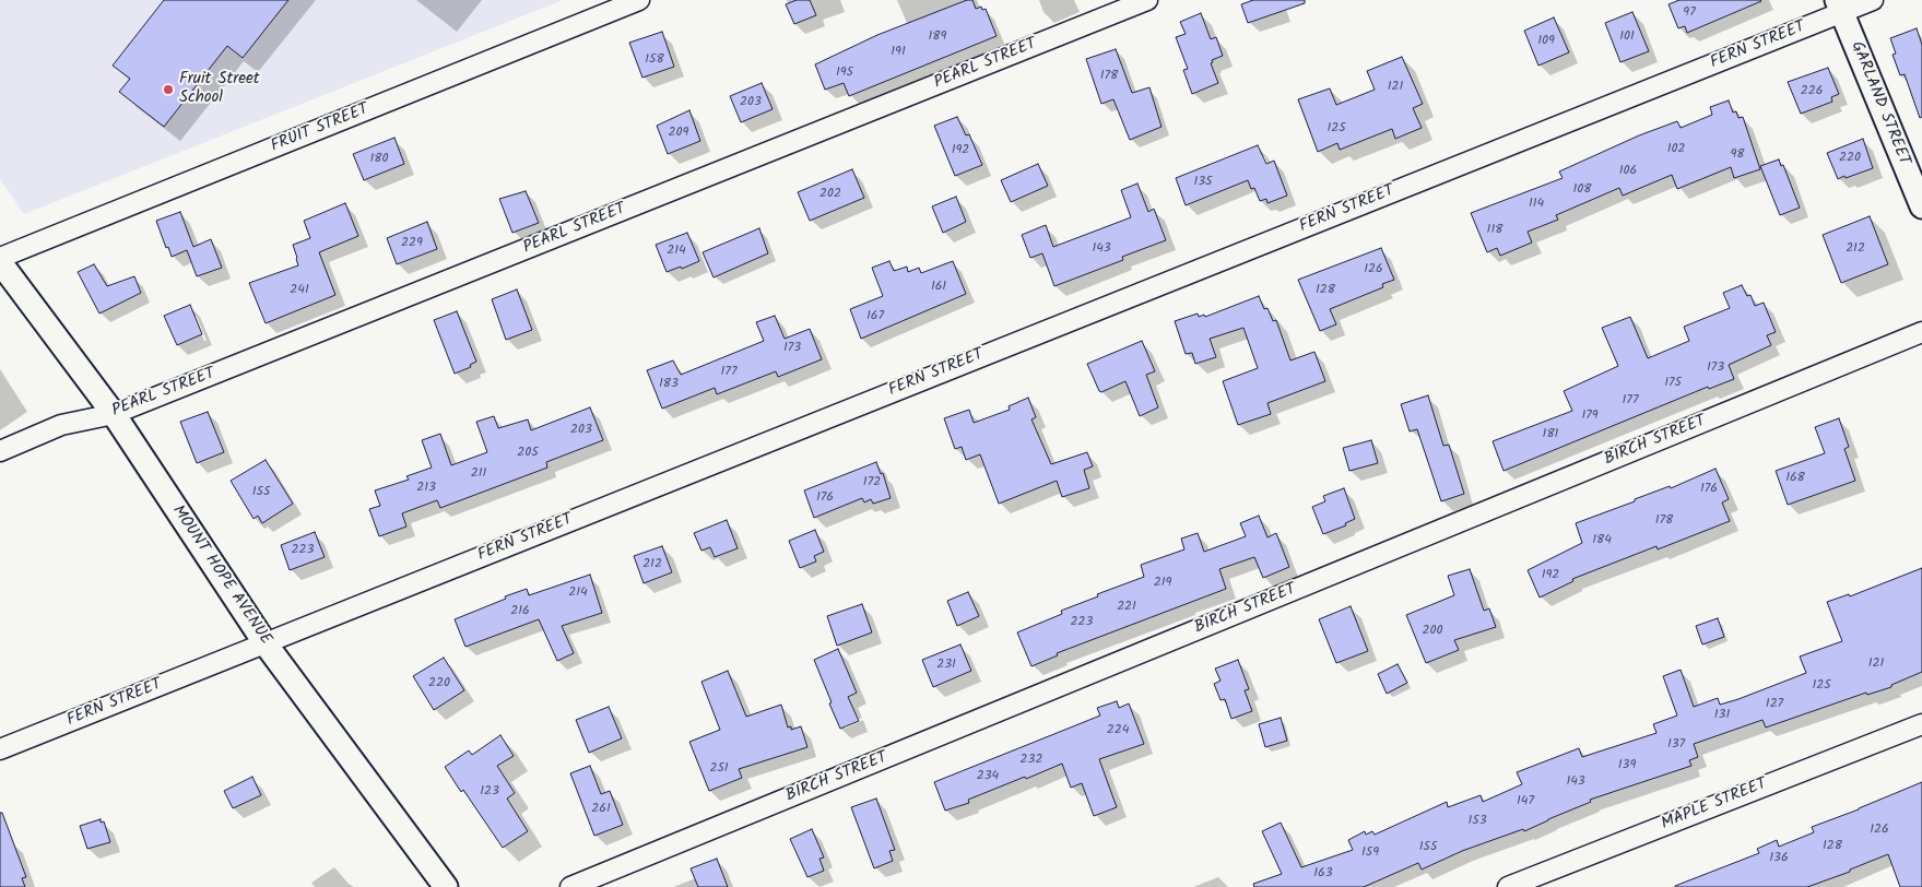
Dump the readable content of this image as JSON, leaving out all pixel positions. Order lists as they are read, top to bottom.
{
  "streets": {
    "street": [
      "FERN STREET",
      "PEARL STREET",
      "GARLAND STREET",
      "FRUIT STREET",
      "BIRCH STREET",
      "MOUNT HOPE AVENUE",
      "MAPLE STREET"
    ]
  },
  "crossings": [
    ["FERN STREET", "GARLAND STREET"],
    ["FERN STREET", "MOUNT HOPE AVENUE"],
    ["PEARL STREET", "MOUNT HOPE AVENUE"]
  ],
  "places": ["Fruit Street School"],
  "house_numbers": [
    "97",
    "189",
    "101",
    "109",
    "191",
    "158",
    "195",
    "178",
    "121",
    "226",
    "203",
    "125",
    "209",
    "102",
    "192",
    "98",
    "220",
    "180",
    "106",
    "135",
    "108",
    "202",
    "114",
    "118",
    "229",
    "143",
    "212",
    "214",
    "126",
    "161",
    "241",
    "128",
    "167",
    "173",
    "173",
    "177",
    "175",
    "183",
    "177",
    "179",
    "203",
    "181",
    "205",
    "211",
    "168",
    "172",
    "213",
    "176",
    "155",
    "176",
    "178",
    "184",
    "223",
    "212",
    "192",
    "219",
    "214",
    "221",
    "216",
    "223",
    "200",
    "121",
    "231",
    "220",
    "125",
    "127",
    "131",
    "224",
    "137",
    "232",
    "139",
    "251",
    "234",
    "143",
    "123",
    "147",
    "261",
    "153",
    "126",
    "128",
    "155",
    "159",
    "136",
    "163"
  ]
}
